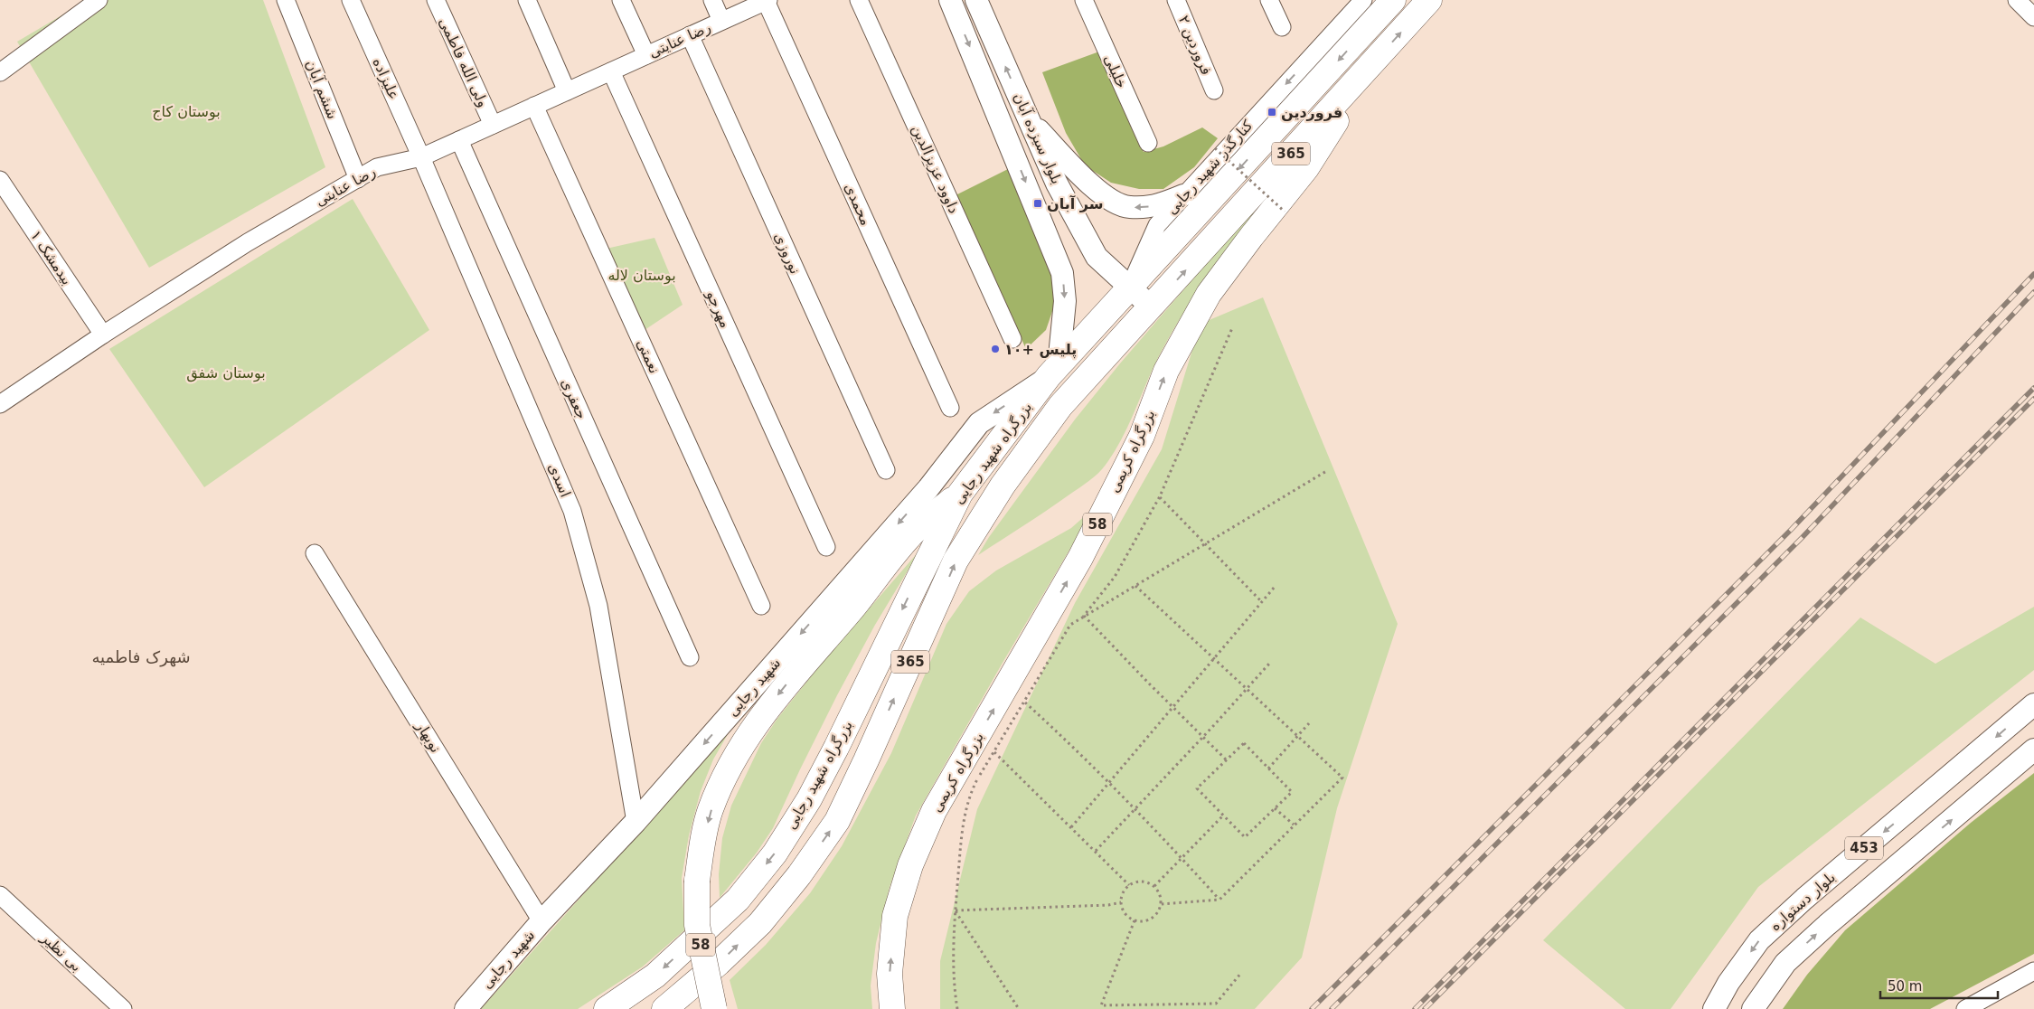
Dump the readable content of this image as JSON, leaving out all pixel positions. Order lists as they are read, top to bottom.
{
  "streets": {
    "highway": [
      "365",
      "بزرگراه کریمی",
      "بزرگراه شهید رجایی",
      "58"
    ],
    "main road": [
      "بلوار سیزده آبان",
      "شهید رجایی",
      "453",
      "بلوار دستواره"
    ],
    "street": [
      "رضا عنایتی",
      "فروردین ۲",
      "ولی الله فاطمی",
      "خلیلی",
      "علیزاده",
      "ششم آبان",
      "کنارگذر شهید رجایی",
      "داوود عزیزالدین",
      "محمدی",
      "نوروزی",
      "بیدمشک ۱",
      "مهرجو",
      "نعمتی",
      "جعفری",
      "اسدی",
      "نوبهار",
      "بی نظیر"
    ]
  },
  "crossings": [
    ["رضا عنایتی", "ولی الله فاطمی"],
    ["رضا عنایتی", "علیزاده"],
    ["رضا عنایتی", "ششم آبان"],
    ["رضا عنایتی", "محمدی"],
    ["رضا عنایتی", "نوروزی"],
    ["رضا عنایتی", "بیدمشک ۱"],
    ["رضا عنایتی", "مهرجو"],
    ["رضا عنایتی", "نعمتی"],
    ["رضا عنایتی", "جعفری"],
    ["رضا عنایتی", "اسدی"],
    ["علیزاده", "اسدی"],
    ["بلوار سیزده آبان", "کنارگذر شهید رجایی"],
    ["بلوار سیزده آبان", "بزرگراه شهید رجایی"],
    ["بلوار سیزده آبان", "شهید رجایی"],
    ["کنارگذر شهید رجایی", "بزرگراه شهید رجایی"],
    ["بزرگراه کریمی", "بزرگراه شهید رجایی"],
    ["بزرگراه شهید رجایی", "58"],
    ["بزرگراه شهید رجایی", "شهید رجایی"],
    ["اسدی", "شهید رجایی"],
    ["شهید رجایی", "نوبهار"]
  ],
  "one_way": ["کنارگذر شهید رجایی", "شهید رجایی"],
  "districts": ["شهرک فاطمیه"],
  "parks": ["بوستان کاج", "بوستان لاله", "بوستان شفق"],
  "places": {
    "transit": ["فروردین", "سر آبان"],
    "other": ["پلیس +۱۰"]
  },
  "scale_bar": "50 m"
}
